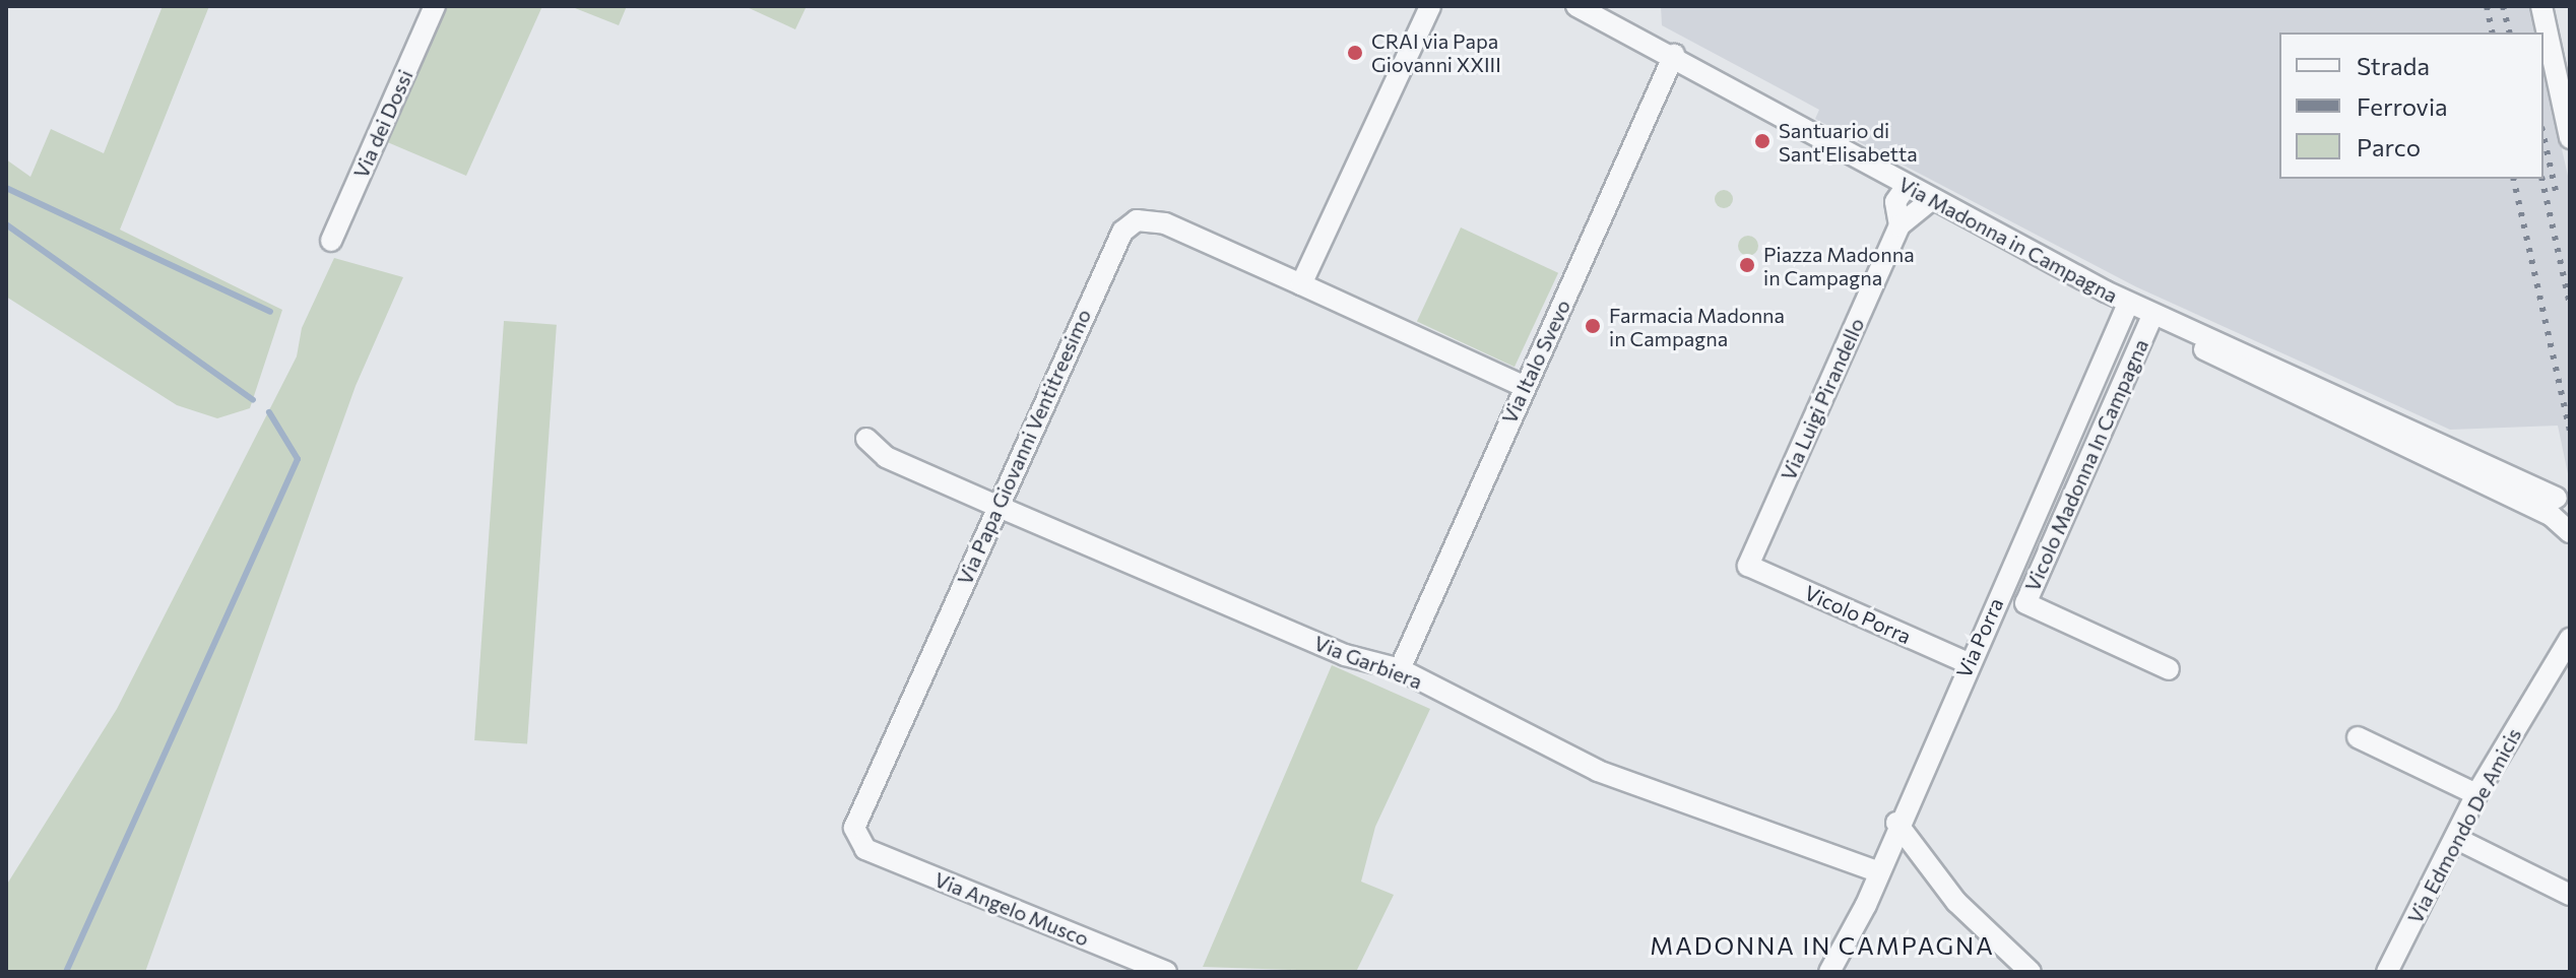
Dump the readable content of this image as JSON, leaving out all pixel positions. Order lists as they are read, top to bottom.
{
  "streets": {
    "street": [
      "Via dei Dossi",
      "Via Madonna in Campagna",
      "Via Italo Svevo",
      "Via Luigi Pirandello",
      "Via Papa Giovanni Ventitreesimo",
      "Vicolo Madonna In Campagna",
      "Vicolo Porra",
      "Via Porra",
      "Via Garbiera",
      "Via Edmondo De Amicis",
      "Via Angelo Musco"
    ]
  },
  "crossings": [
    ["Via Madonna in Campagna", "Via Italo Svevo"],
    ["Via Madonna in Campagna", "Via Luigi Pirandello"],
    ["Via Madonna in Campagna", "Vicolo Madonna In Campagna"],
    ["Via Madonna in Campagna", "Via Porra"],
    ["Via Italo Svevo", "Via Papa Giovanni Ventitreesimo"],
    ["Via Italo Svevo", "Via Garbiera"],
    ["Via Luigi Pirandello", "Vicolo Porra"],
    ["Via Papa Giovanni Ventitreesimo", "Via Garbiera"],
    ["Via Papa Giovanni Ventitreesimo", "Via Angelo Musco"],
    ["Vicolo Porra", "Via Porra"],
    ["Via Porra", "Via Garbiera"]
  ],
  "districts": ["MADONNA IN CAMPAGNA"],
  "places": [
    "CRAI via Papa Giovanni XXIII",
    "Santuario di Sant'Elisabetta",
    "Piazza Madonna in Campagna",
    "Farmacia Madonna in Campagna"
  ],
  "legend": ["Strada", "Ferrovia", "Parco"]
}
